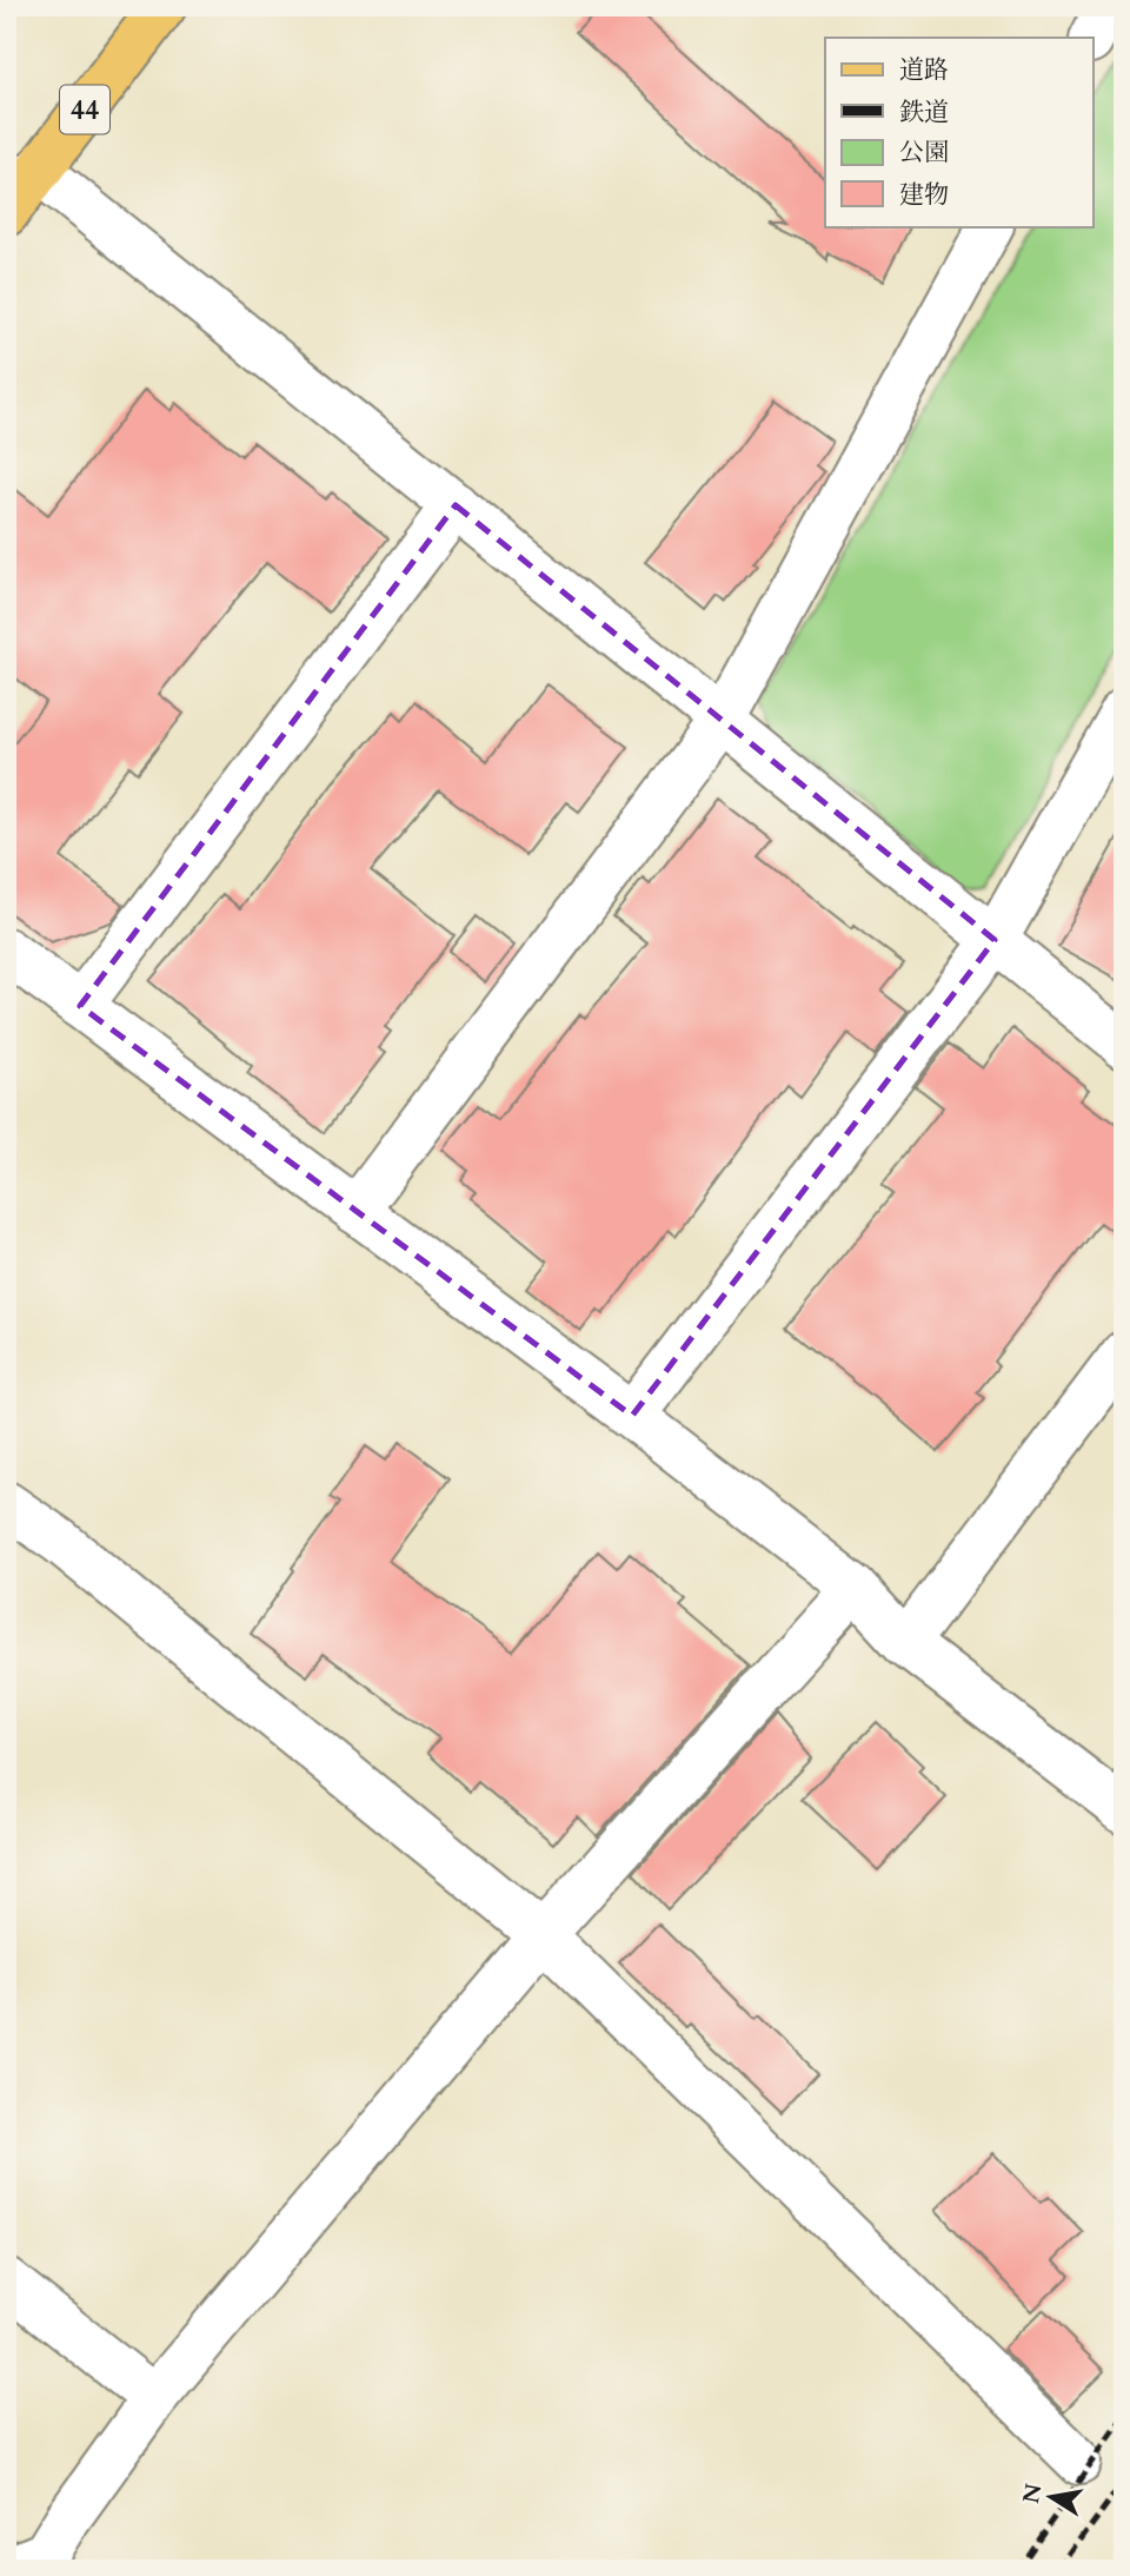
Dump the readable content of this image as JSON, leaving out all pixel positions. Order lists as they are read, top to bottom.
{
  "streets": {
    "main road": ["44"]
  },
  "legend": [
    "道路",
    "鉄道",
    "公園",
    "建物"
  ],
  "north": "left"
}
